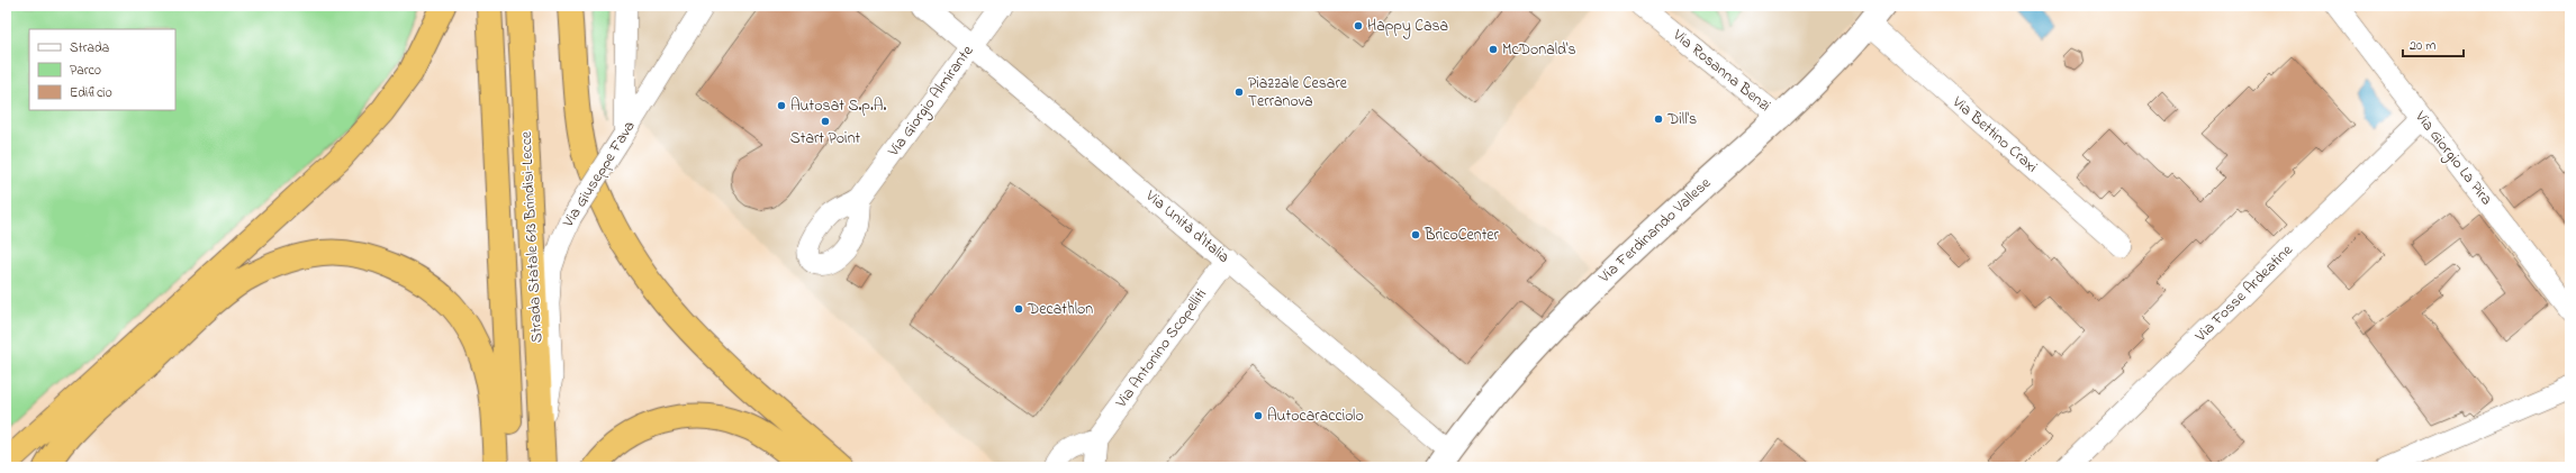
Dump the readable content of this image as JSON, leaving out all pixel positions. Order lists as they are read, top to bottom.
{
  "streets": {
    "highway": ["Strada Statale 613 Brindisi-Lecce"],
    "street": [
      "Via Rosanna Benzi",
      "Via Giorgio Almirante",
      "Via Bettino Craxi",
      "Via Giorgio La Pira",
      "Via Giuseppe Fava",
      "Via Unità d'Italia",
      "Via Ferdinando Vallese",
      "Via Fosse Ardeatine",
      "Via Antonino Scopelliti"
    ]
  },
  "crossings": [
    ["Via Rosanna Benzi", "Via Ferdinando Vallese"],
    ["Via Giorgio Almirante", "Via Unità d'Italia"],
    ["Via Bettino Craxi", "Via Ferdinando Vallese"],
    ["Via Giorgio La Pira", "Via Fosse Ardeatine"],
    ["Via Giuseppe Fava", "Strada Statale 613 Brindisi-Lecce"],
    ["Via Unità d'Italia", "Via Ferdinando Vallese"],
    ["Via Unità d'Italia", "Via Antonino Scopelliti"]
  ],
  "places": [
    "Happy Casa",
    "McDonald's",
    "Piazzale Cesare Terranova",
    "Autosat S.p.A.",
    "Dill's",
    "Start Point",
    "BricoCenter",
    "Decathlon",
    "Autocaracciolo"
  ],
  "legend": ["Strada", "Parco", "Edificio"],
  "scale_bar": "20 m"
}
